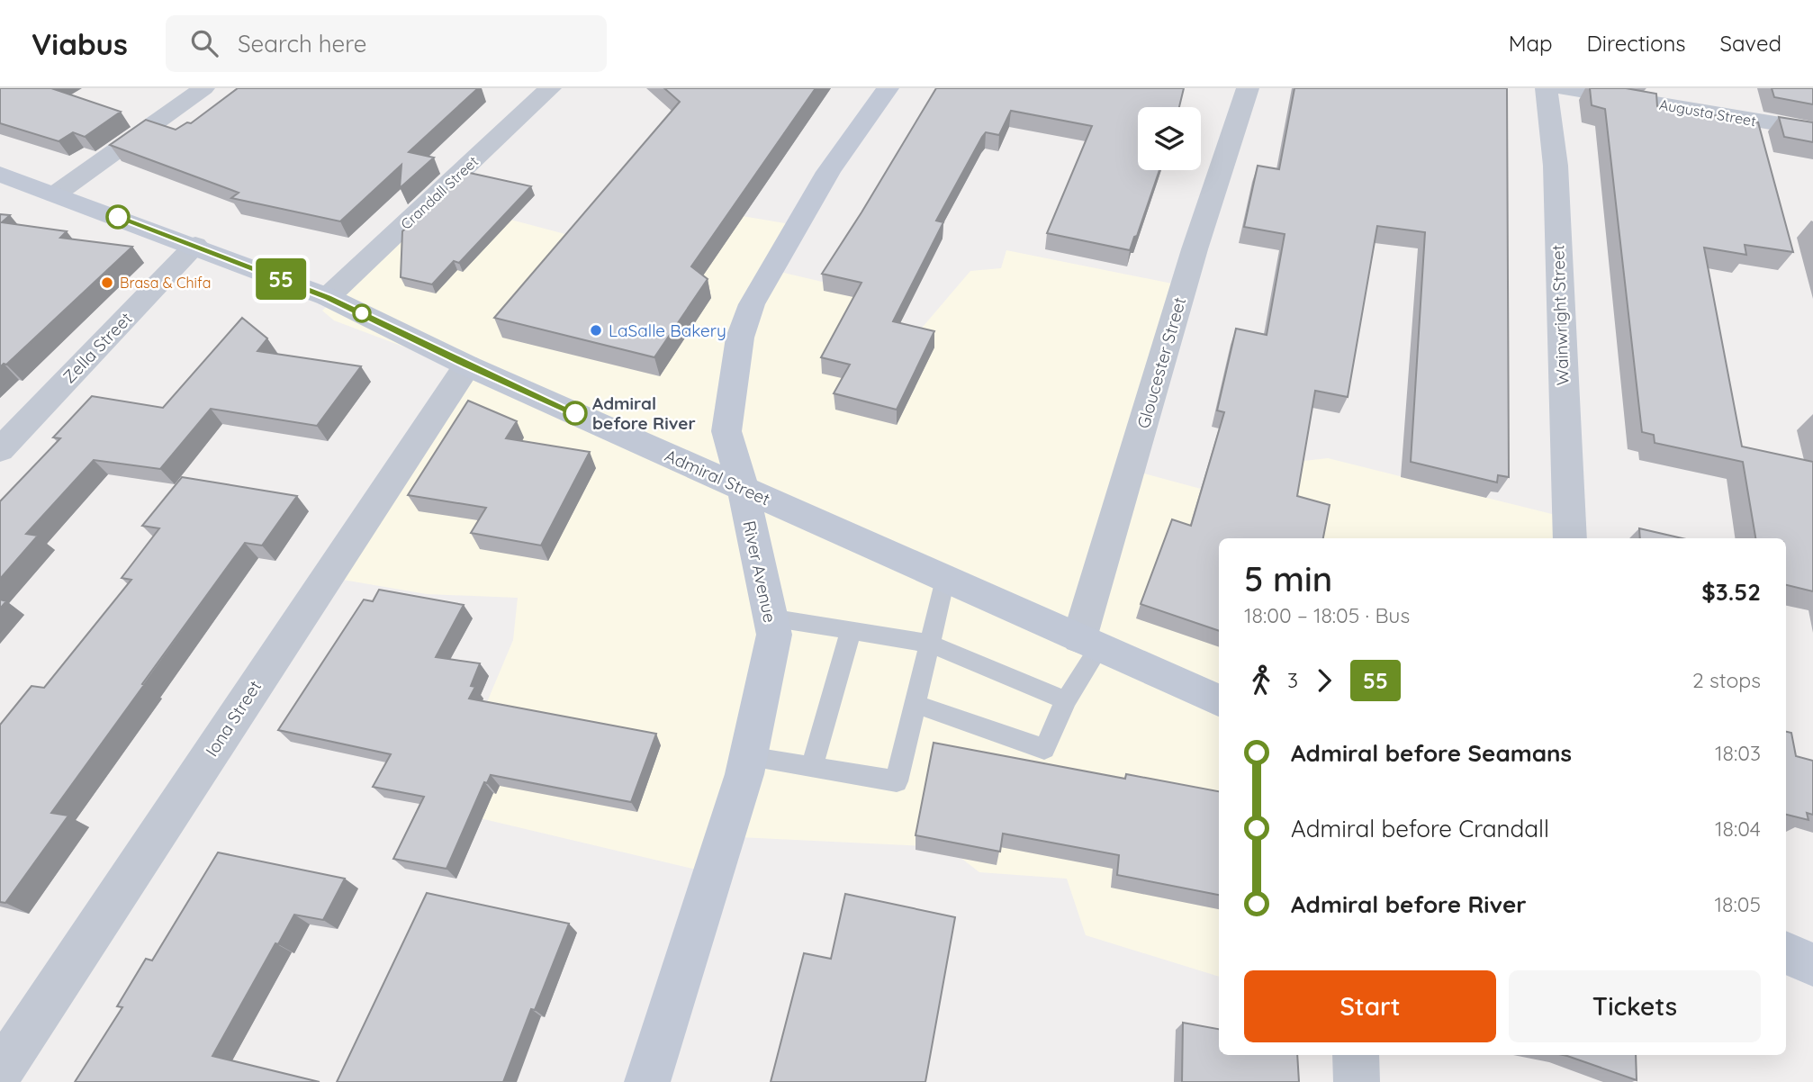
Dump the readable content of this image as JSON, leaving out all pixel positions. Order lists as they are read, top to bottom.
{
  "streets": {
    "main road": ["Admiral Street", "River Avenue"],
    "street": [
      "Augusta Street",
      "Crandall Street",
      "Wainwright Street",
      "Zella Street",
      "Gloucester Street",
      "Iona Street"
    ]
  },
  "crossings": [
    ["Crandall Street", "Admiral Street"],
    ["Zella Street", "Admiral Street"],
    ["Gloucester Street", "Admiral Street"],
    ["Admiral Street", "River Avenue"],
    ["Admiral Street", "Iona Street"]
  ],
  "places": ["Brasa & Chifa", "LaSalle Bakery", "Admiral before River"],
  "lines": ["bus line 55"],
  "page": {
    "header": "Viabus",
    "search": "Search here",
    "nav": ["Map", "Directions", "Saved"],
    "on_map": "55",
    "heading": ["5 min", "18:00 – 18:05 · Bus", "$3.52"],
    "legs": ["3", "55", "2 stops"],
    "list": [
      {
        "name": "Admiral before Seamans",
        "value": "18:03"
      },
      {
        "name": "Admiral before Crandall",
        "value": "18:04"
      },
      {
        "name": "Admiral before River",
        "value": "18:05"
      }
    ],
    "buttons": ["Start", "Tickets"]
  }
}
